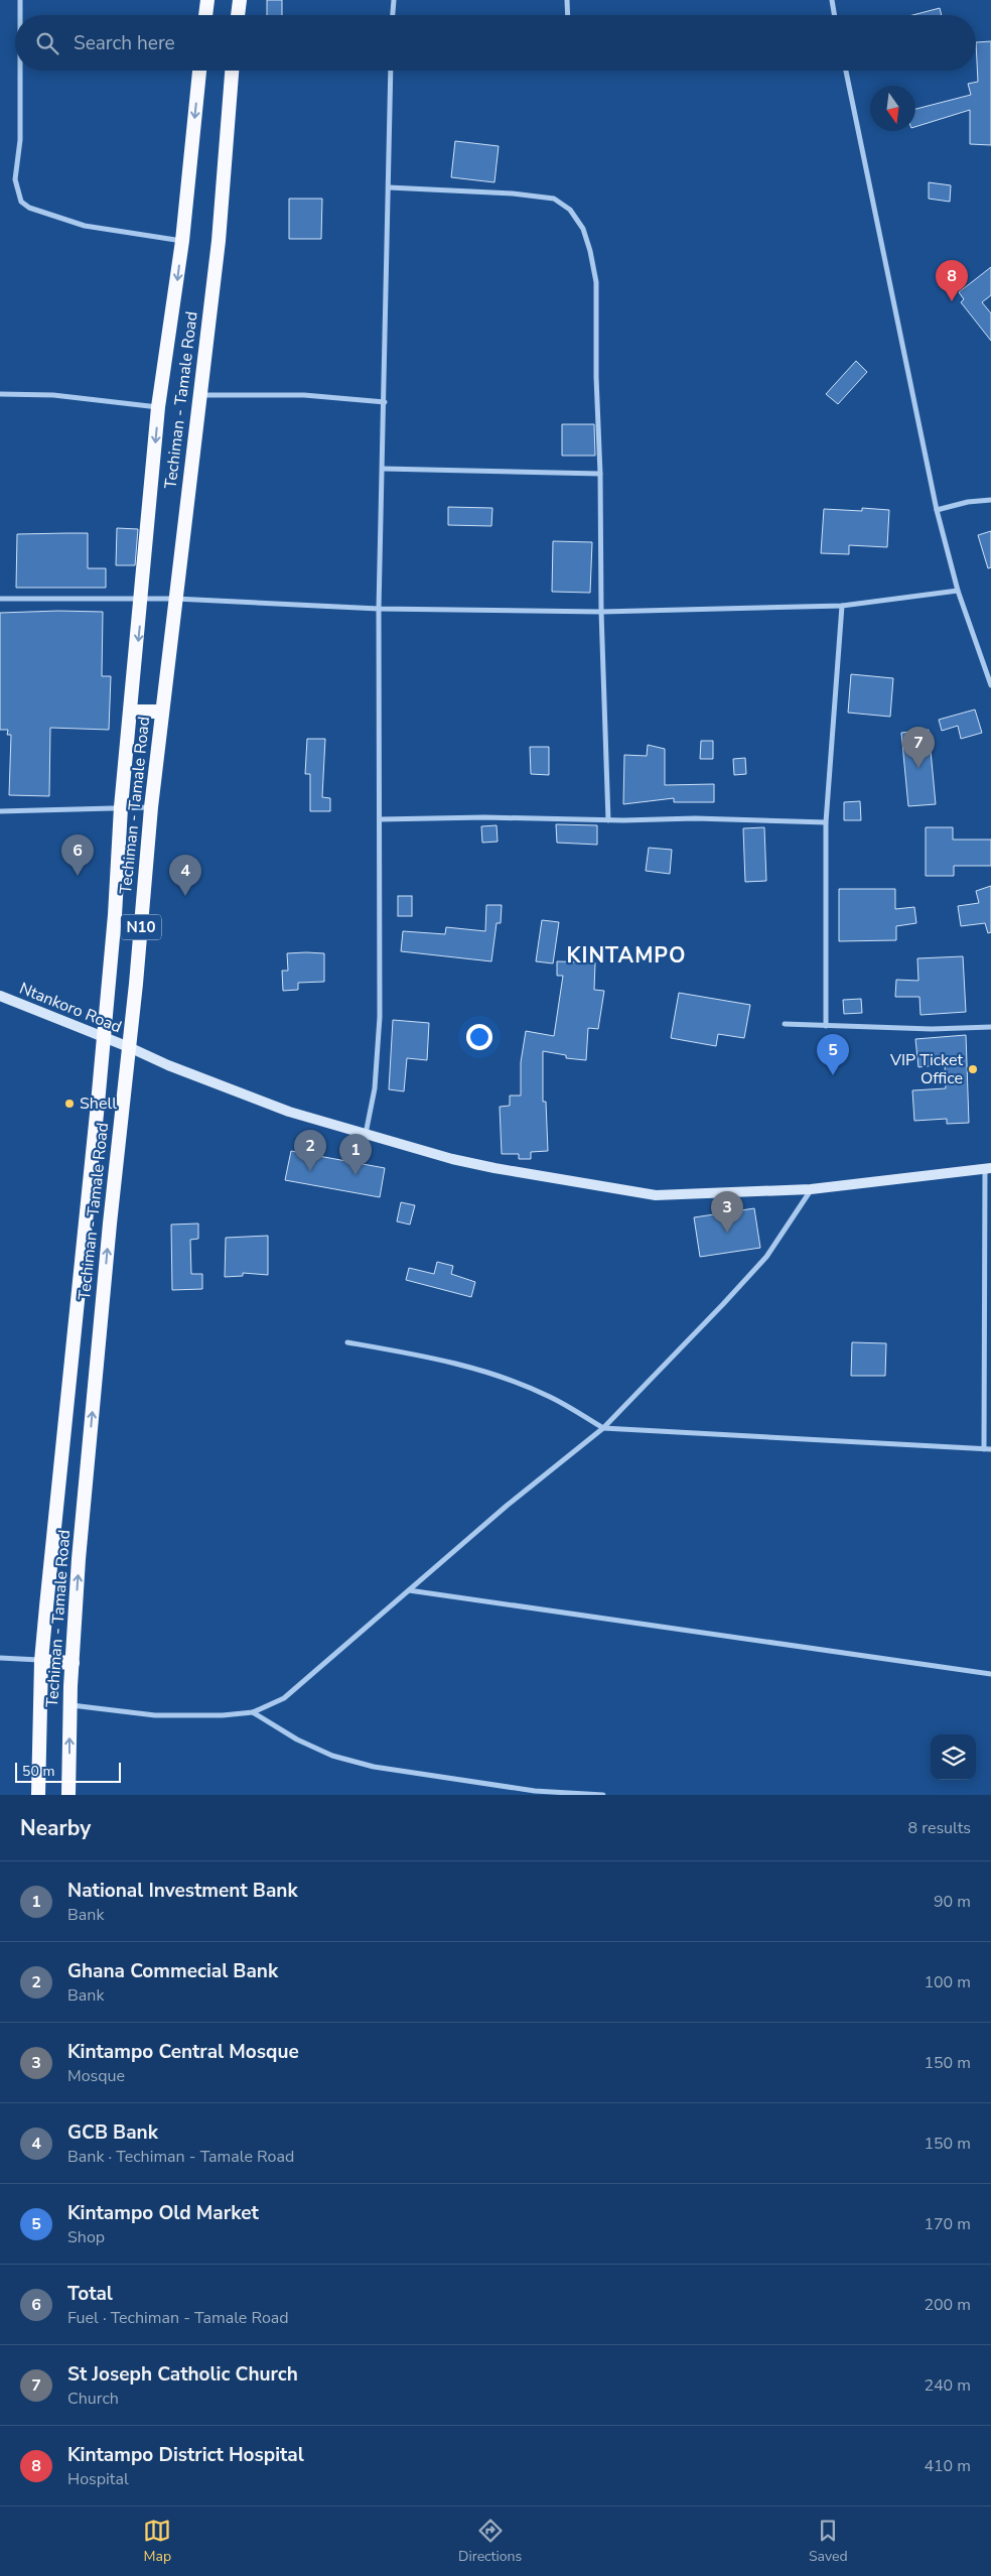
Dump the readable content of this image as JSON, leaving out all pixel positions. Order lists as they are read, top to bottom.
{
  "streets": {
    "highway": ["Techiman - Tamale Road", "N10"],
    "main road": ["Ntankoro Road"]
  },
  "crossings": [
    ["Techiman - Tamale Road", "Ntankoro Road"]
  ],
  "districts": ["KINTAMPO"],
  "places": ["VIP Ticket Office", "Shell"],
  "scale_bar": "50 m",
  "north": "bottom",
  "page": {
    "search": "Search here",
    "pins": [
      "8",
      "7",
      "6",
      "4",
      "5",
      "2",
      "1",
      "3"
    ],
    "scale": "50 m",
    "heading": ["Nearby", "8 results"],
    "list": [
      {
        "mark": "1",
        "name": "National Investment Bank",
        "note": "Bank",
        "value": "90 m"
      },
      {
        "mark": "2",
        "name": "Ghana Commecial Bank",
        "note": "Bank",
        "value": "100 m"
      },
      {
        "mark": "3",
        "name": "Kintampo Central Mosque",
        "note": "Mosque",
        "value": "150 m"
      },
      {
        "mark": "4",
        "name": "GCB Bank",
        "note": "Bank · Techiman - Tamale Road",
        "value": "150 m"
      },
      {
        "mark": "5",
        "name": "Kintampo Old Market",
        "note": "Shop",
        "value": "170 m"
      },
      {
        "mark": "6",
        "name": "Total",
        "note": "Fuel · Techiman - Tamale Road",
        "value": "200 m"
      },
      {
        "mark": "7",
        "name": "St Joseph Catholic Church",
        "note": "Church",
        "value": "240 m"
      },
      {
        "mark": "8",
        "name": "Kintampo District Hospital",
        "note": "Hospital",
        "value": "410 m"
      }
    ],
    "nav": ["Map", "Directions", "Saved"]
  }
}
